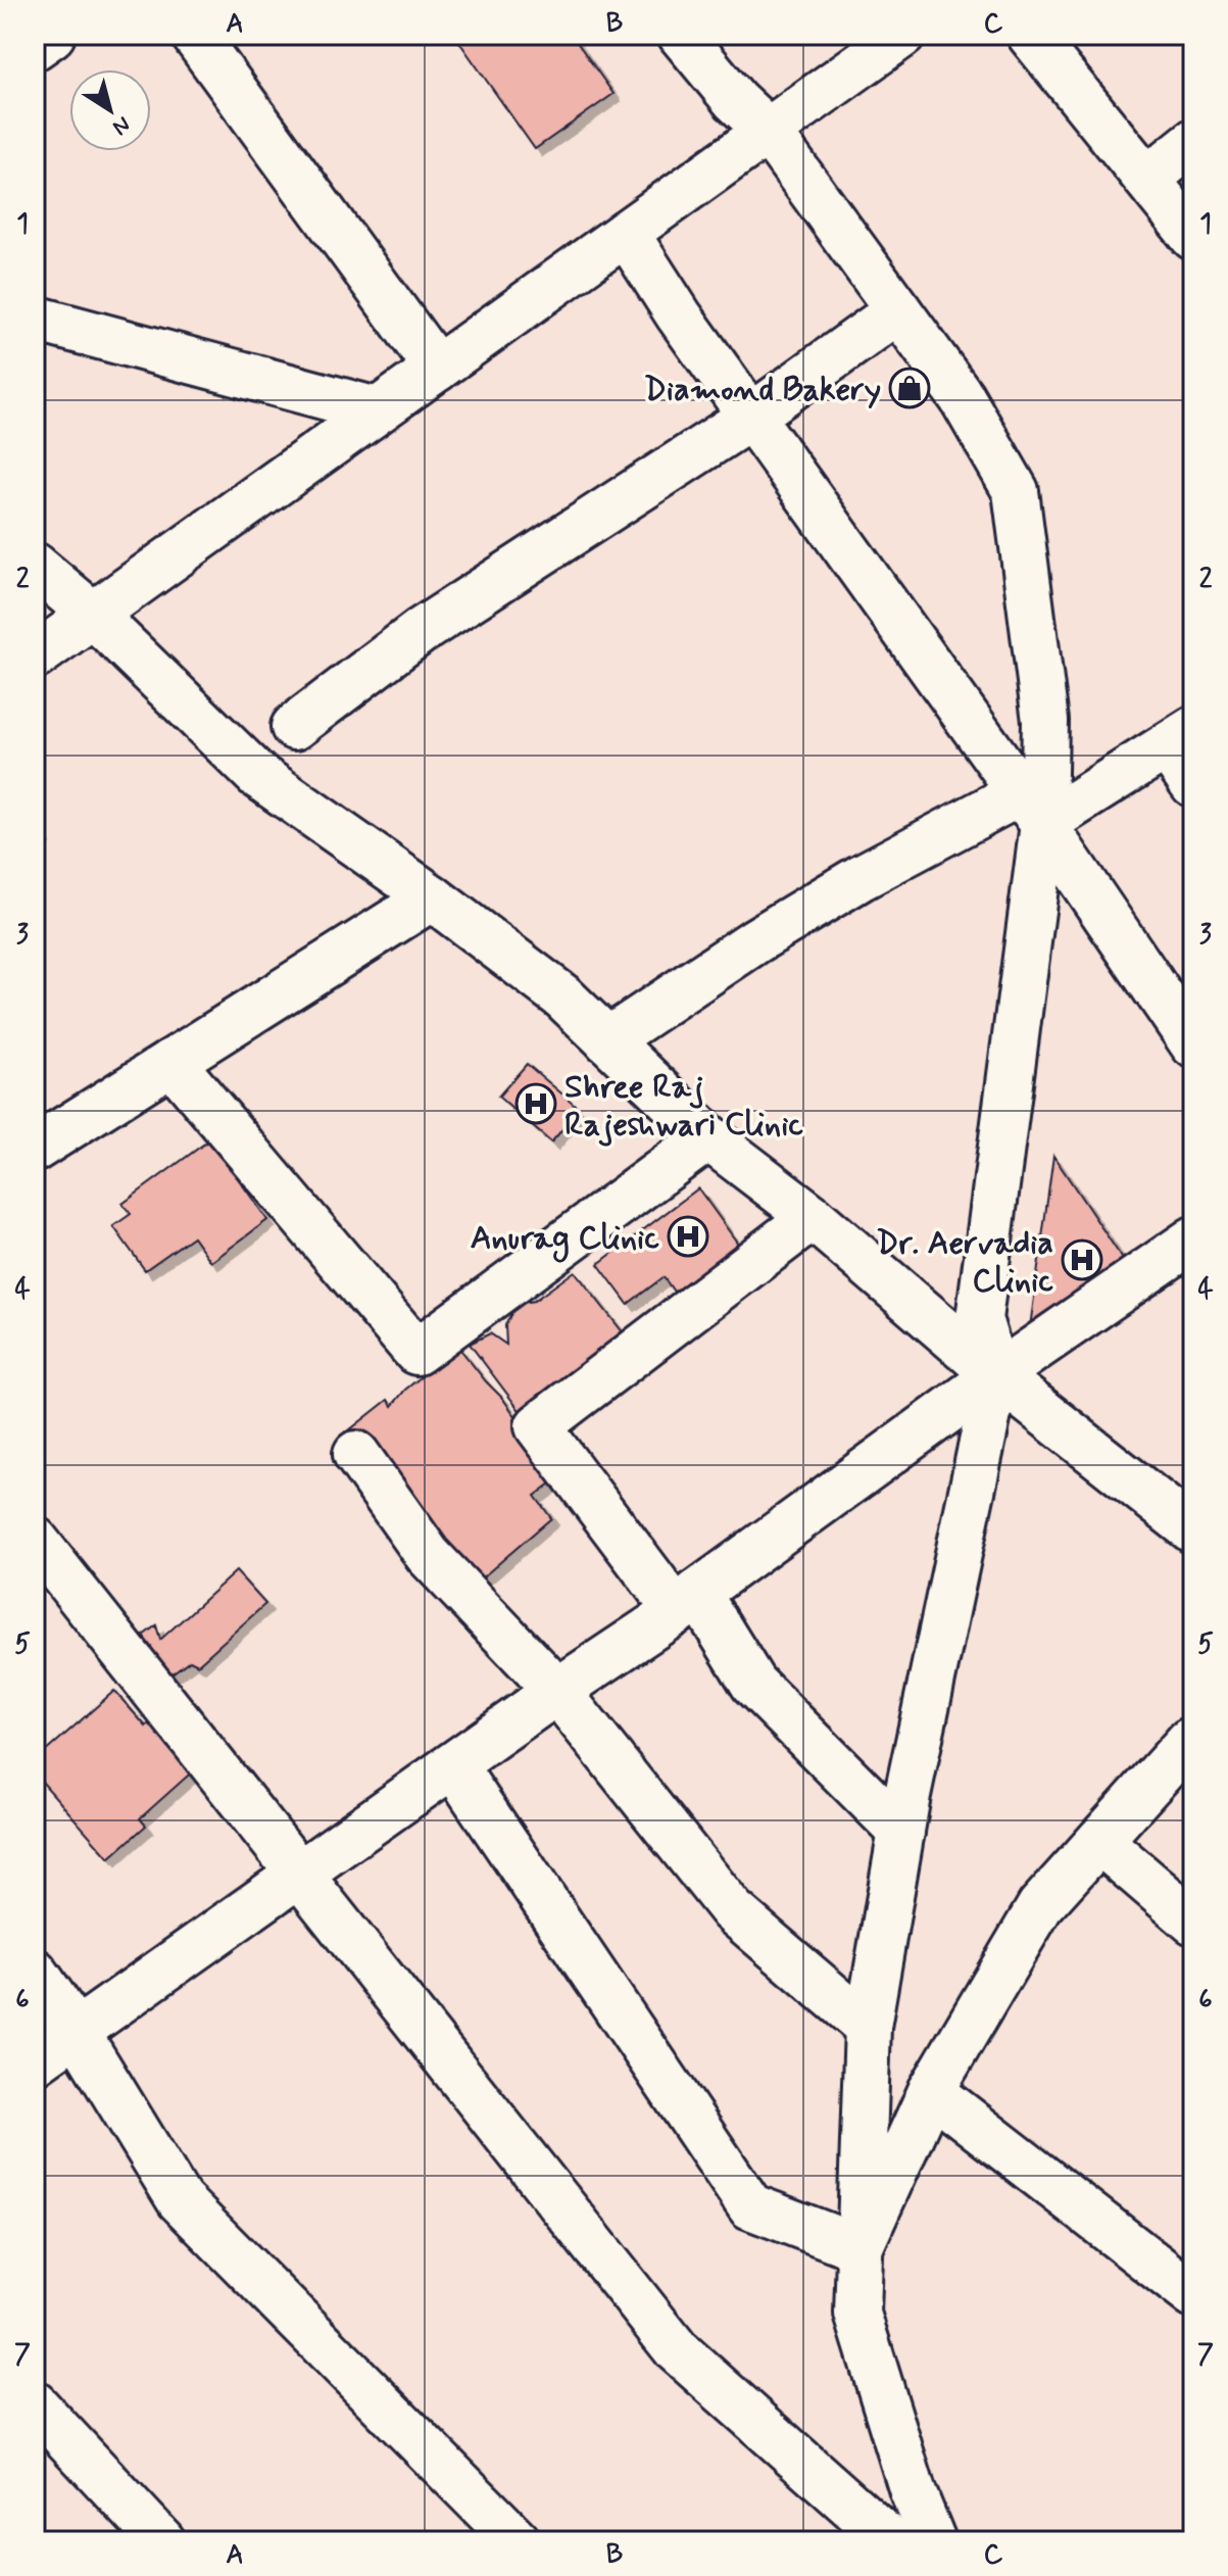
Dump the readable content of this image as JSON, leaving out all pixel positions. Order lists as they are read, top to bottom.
{
  "places": {
    "shop": ["Diamond Bakery"],
    "hospital": ["Shree Raj Rajeshwari Clinic", "Anurag Clinic", "Dr. Aervadia Clinic"]
  },
  "north": "bottom right",
  "grid": {
    "columns": ["A", "B", "C"],
    "rows": [
      "1",
      "2",
      "3",
      "4",
      "5",
      "6",
      "7"
    ]
  }
}
